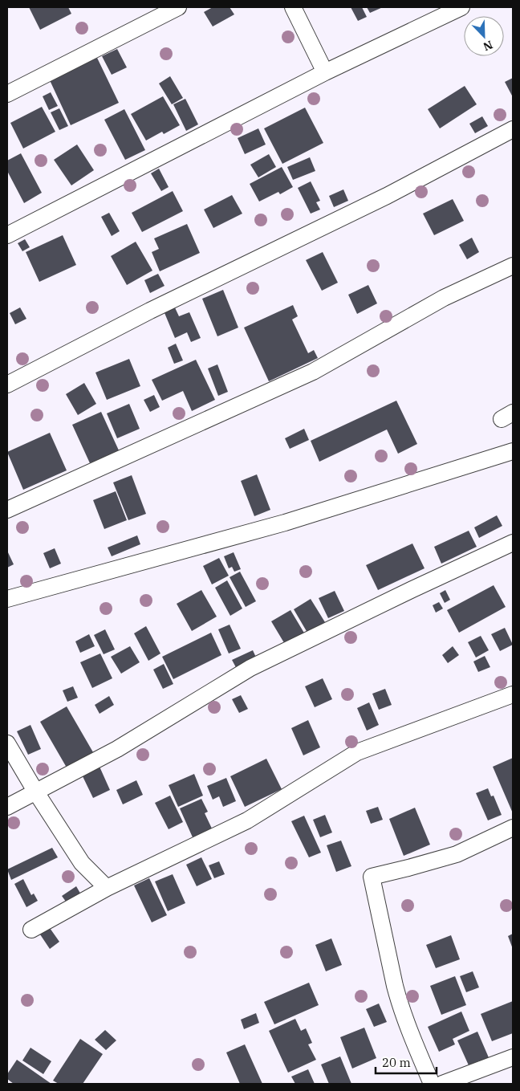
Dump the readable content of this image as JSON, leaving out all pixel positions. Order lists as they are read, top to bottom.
{
  "scale_bar": "20 m",
  "north": "bottom right"
}
